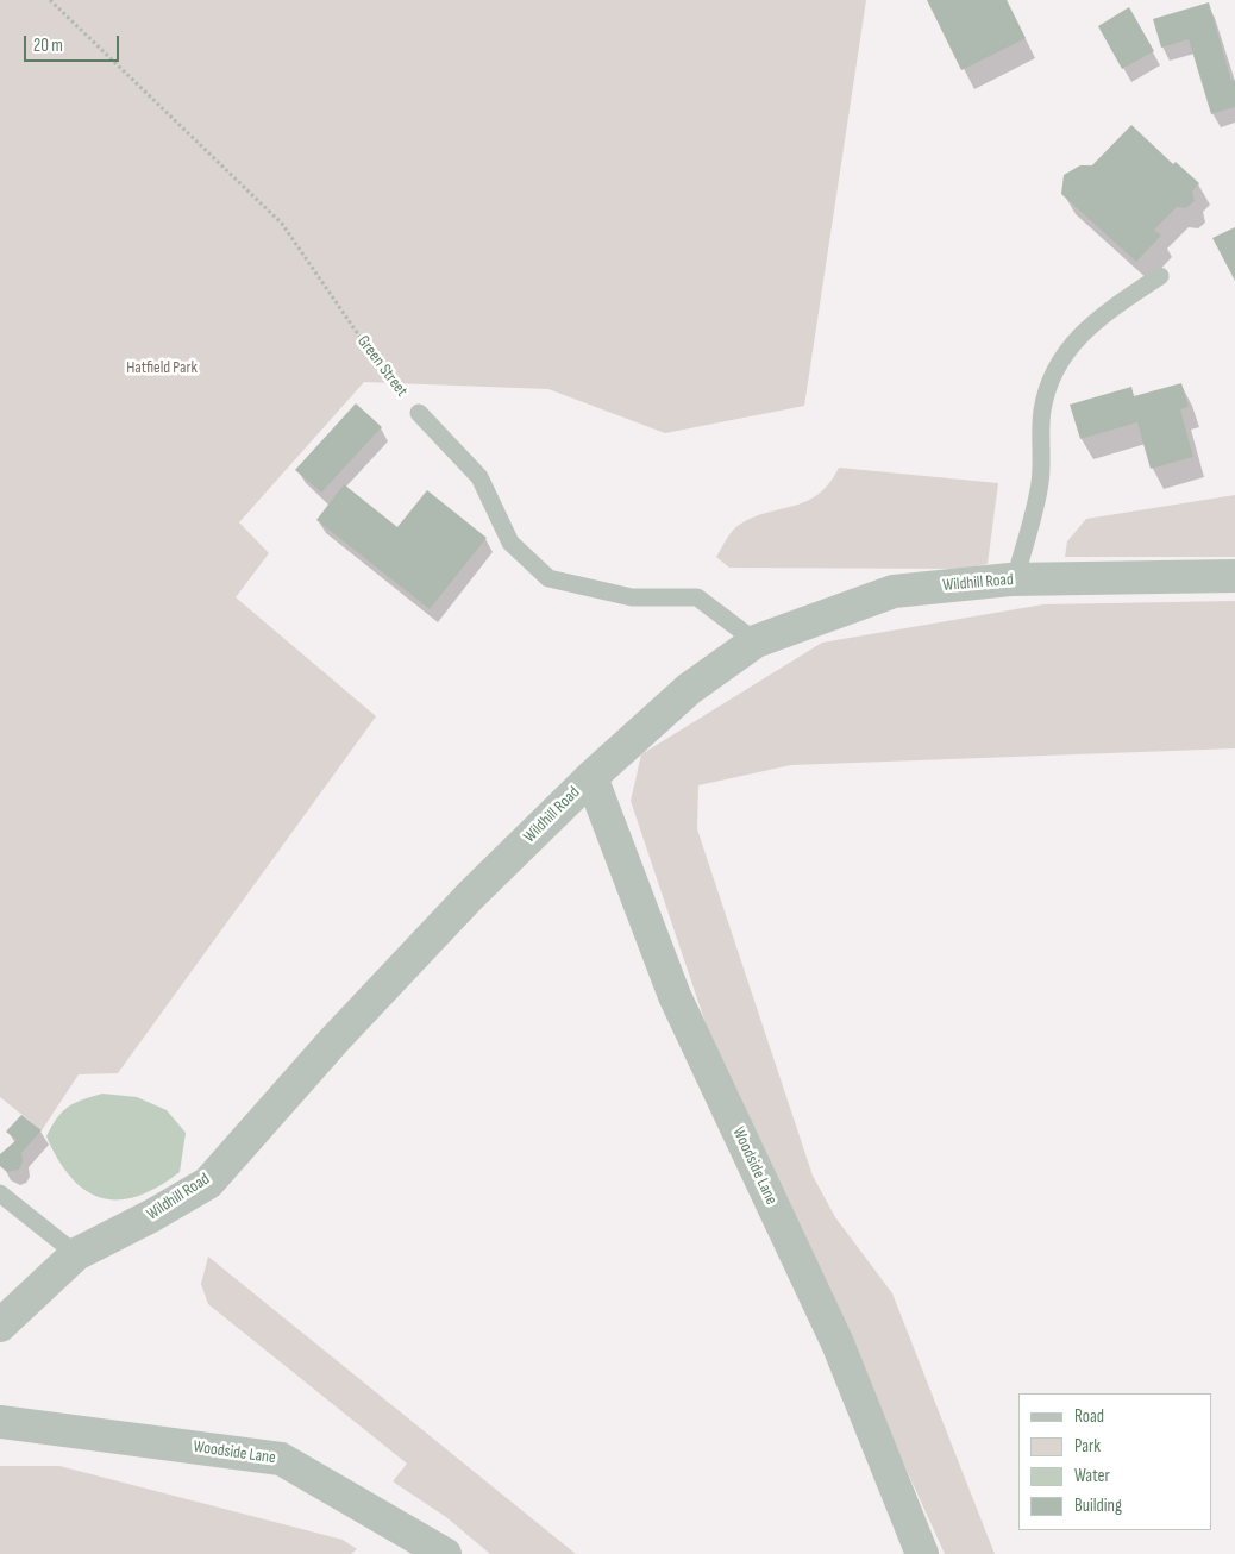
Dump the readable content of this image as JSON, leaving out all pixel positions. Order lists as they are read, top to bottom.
{
  "streets": {
    "street": ["Wildhill Road", "Woodside Lane"],
    "lane": ["Green Street"]
  },
  "crossings": [
    ["Green Street", "Wildhill Road"],
    ["Wildhill Road", "Woodside Lane"]
  ],
  "parks": ["Hatfield Park"],
  "legend": [
    "Road",
    "Park",
    "Water",
    "Building"
  ],
  "scale_bar": "20 m"
}
